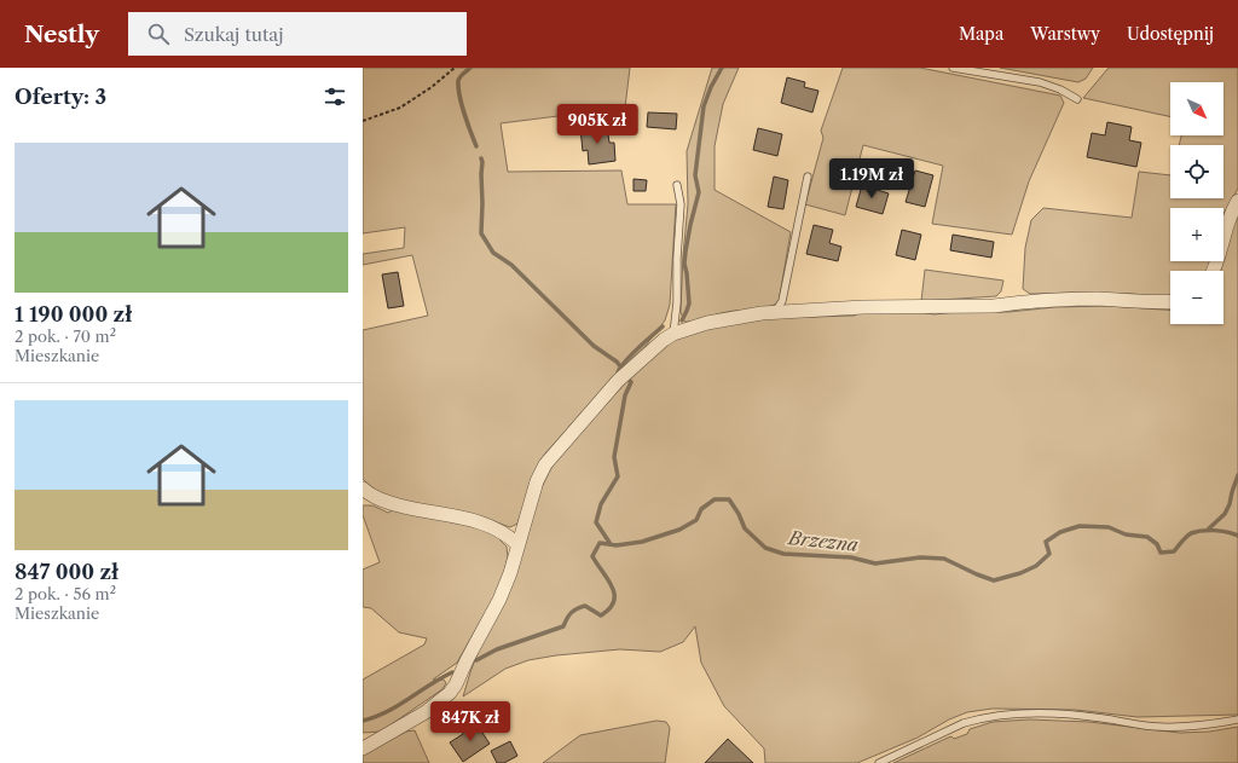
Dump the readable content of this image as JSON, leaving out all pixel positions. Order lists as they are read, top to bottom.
{
  "water": ["Brzezna"],
  "north": "bottom right",
  "page": {
    "header": "Nestly",
    "search": "Szukaj tutaj",
    "nav": ["Mapa", "Warstwy", "Udostępnij"],
    "heading": "Oferty: 3",
    "map_buttons": ["+", "−"],
    "price": ["905K zł", "1.19M zł", "847K zł"],
    "list": [
      {
        "name": "1 190 000 zł",
        "note": "2 pok. · 70 m² · Mieszkanie"
      },
      {
        "name": "847 000 zł",
        "note": "2 pok. · 56 m² · Mieszkanie"
      }
    ]
  }
}
